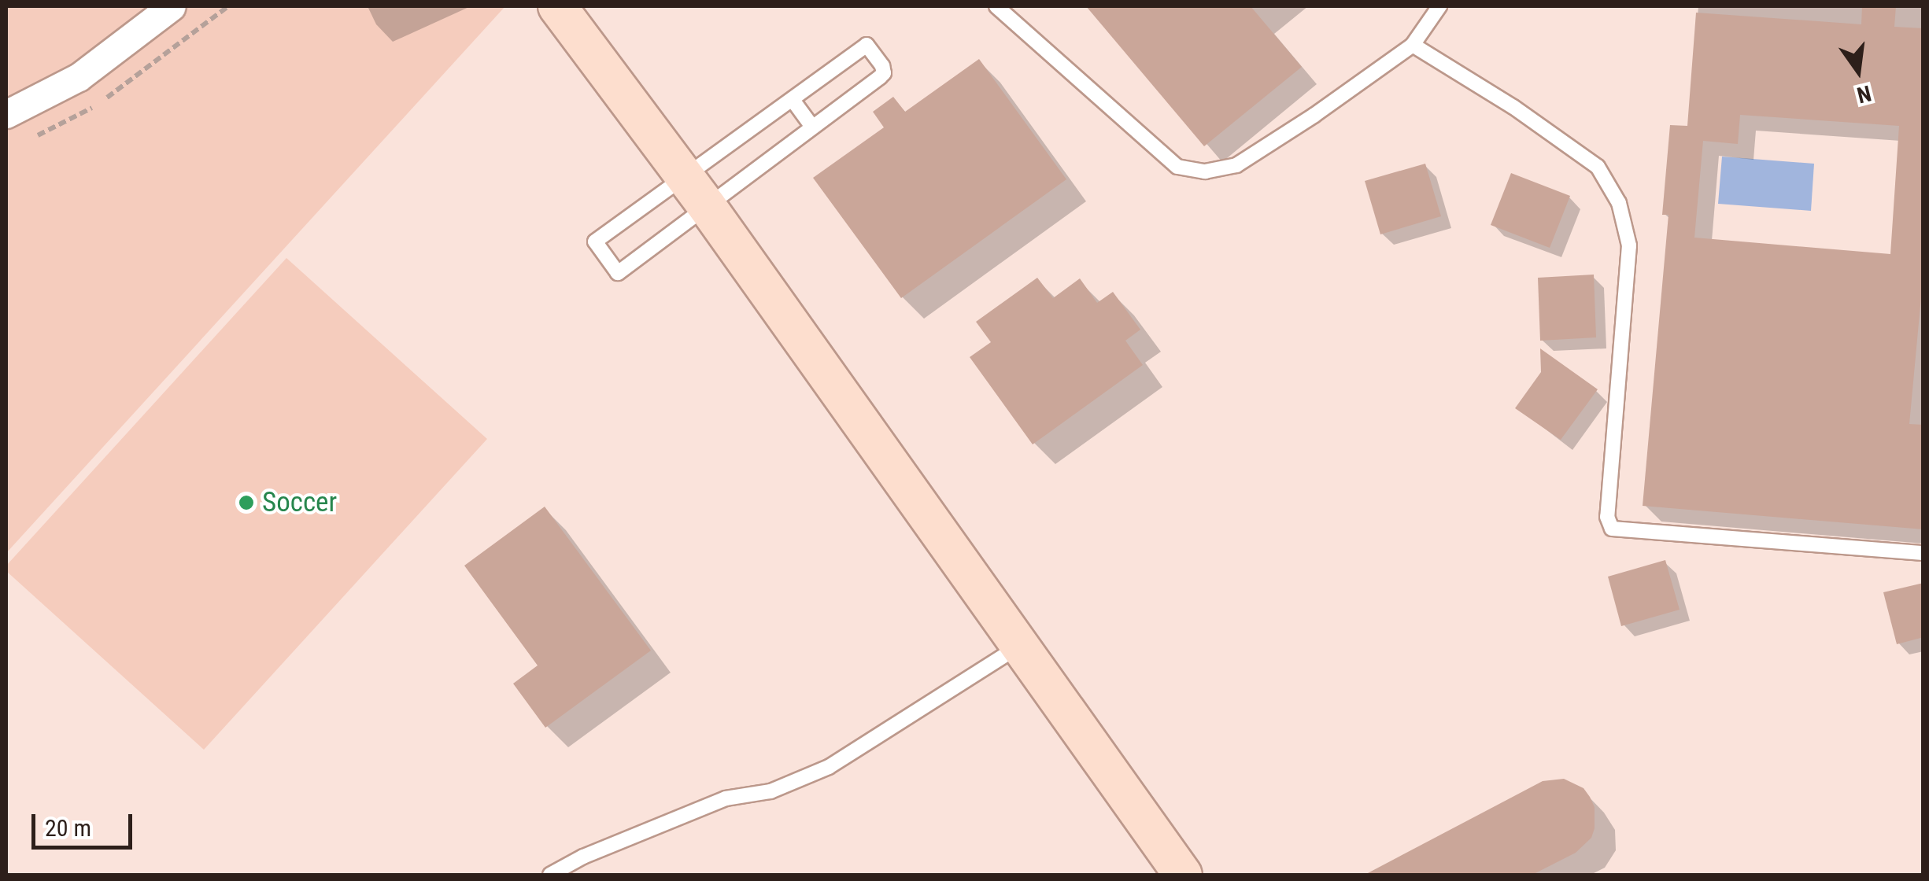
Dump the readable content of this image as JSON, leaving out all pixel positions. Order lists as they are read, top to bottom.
{
  "places": ["Soccer"],
  "scale_bar": "20 m",
  "north": "bottom"
}
